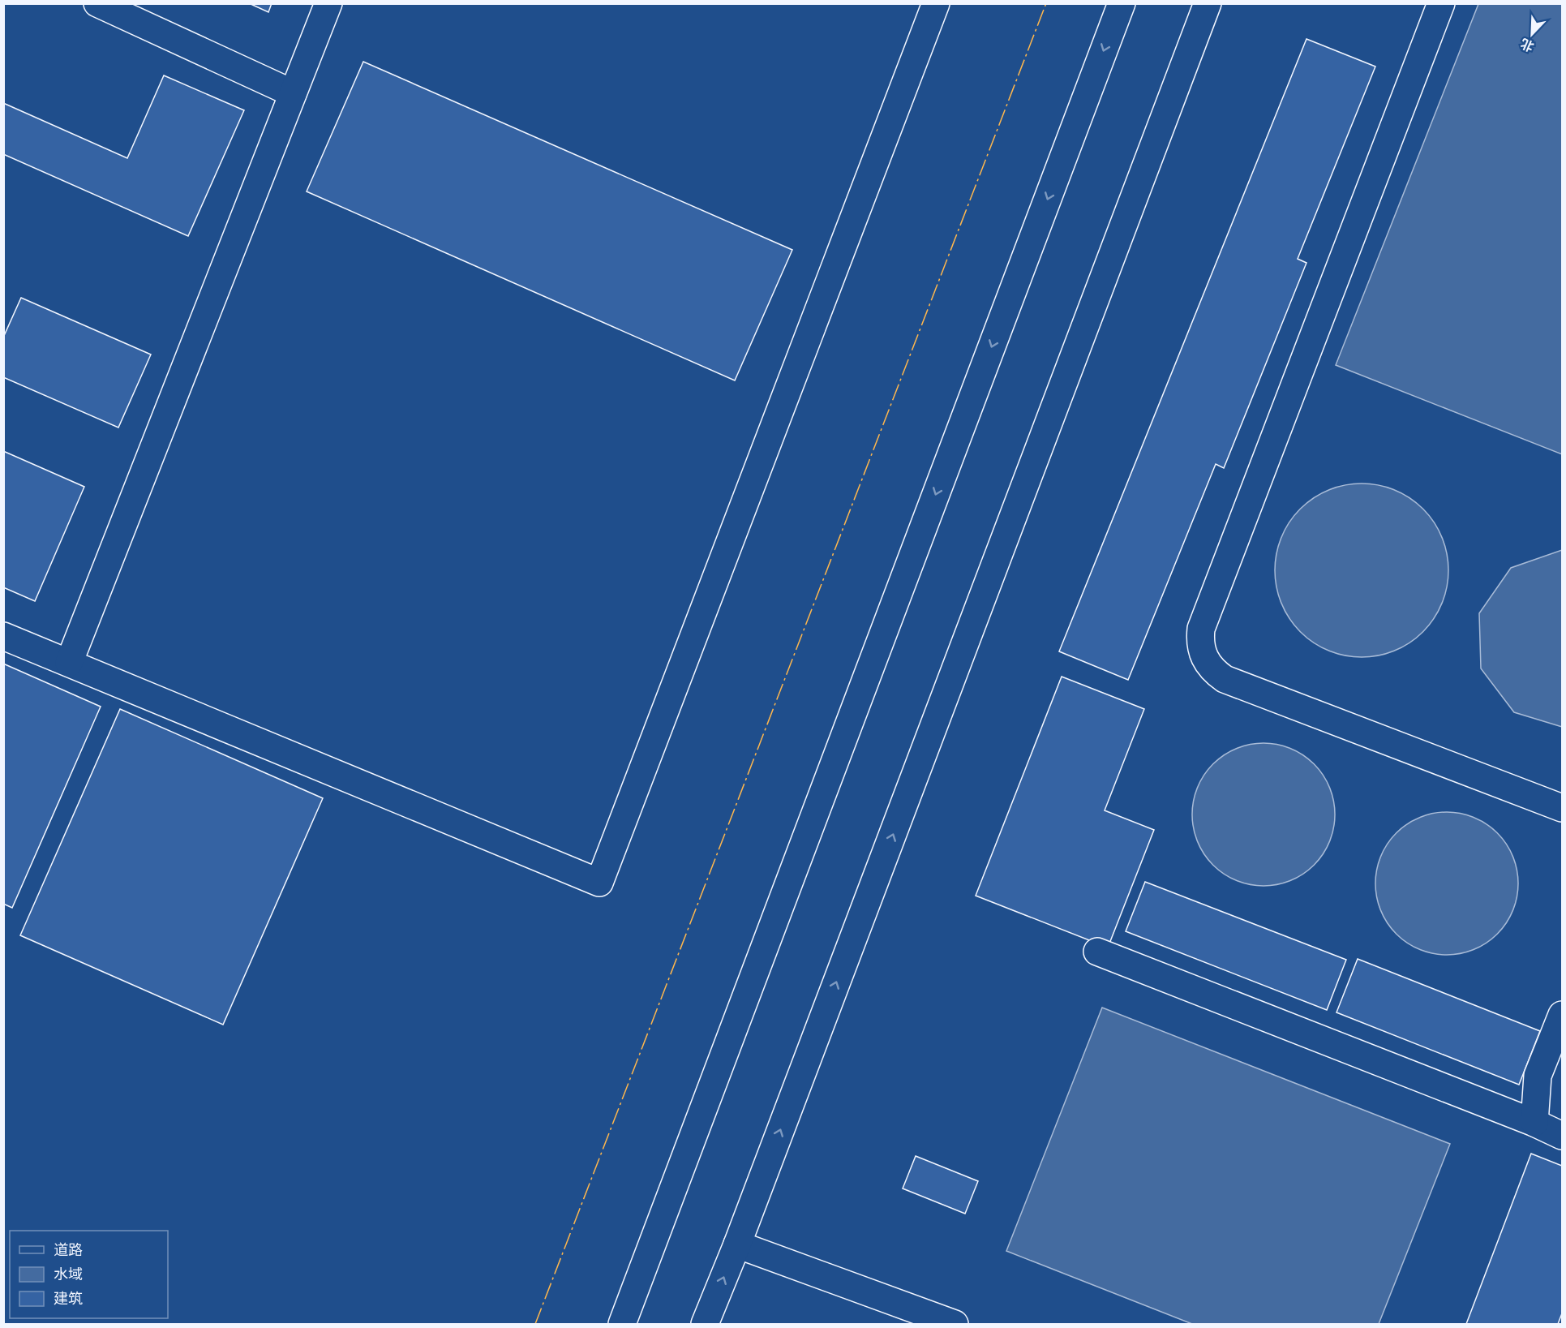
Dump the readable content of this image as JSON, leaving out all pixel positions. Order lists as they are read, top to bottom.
{
  "legend": ["道路", "水域", "建筑"],
  "north": "bottom left"
}
